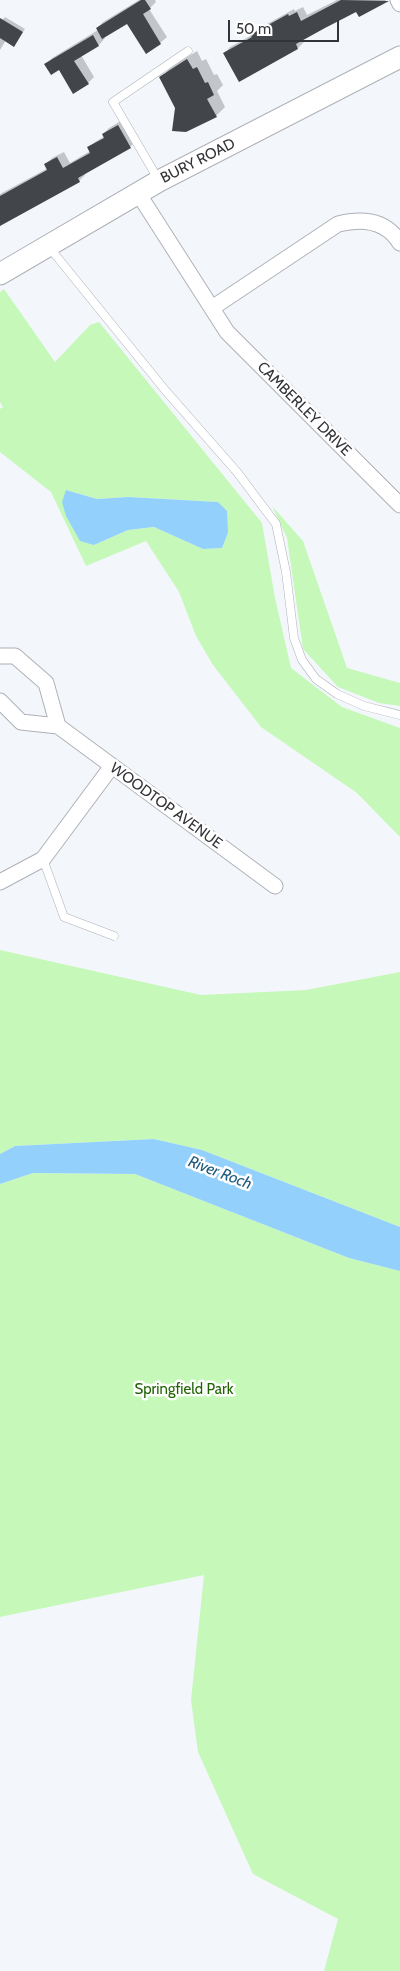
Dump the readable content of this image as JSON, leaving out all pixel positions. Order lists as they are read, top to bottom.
{
  "streets": {
    "main road": ["BURY ROAD"],
    "street": ["CAMBERLEY DRIVE", "WOODTOP AVENUE"]
  },
  "crossings": [
    ["BURY ROAD", "CAMBERLEY DRIVE"]
  ],
  "water": ["River Roch"],
  "parks": ["Springfield Park"],
  "scale_bar": "50 m"
}
